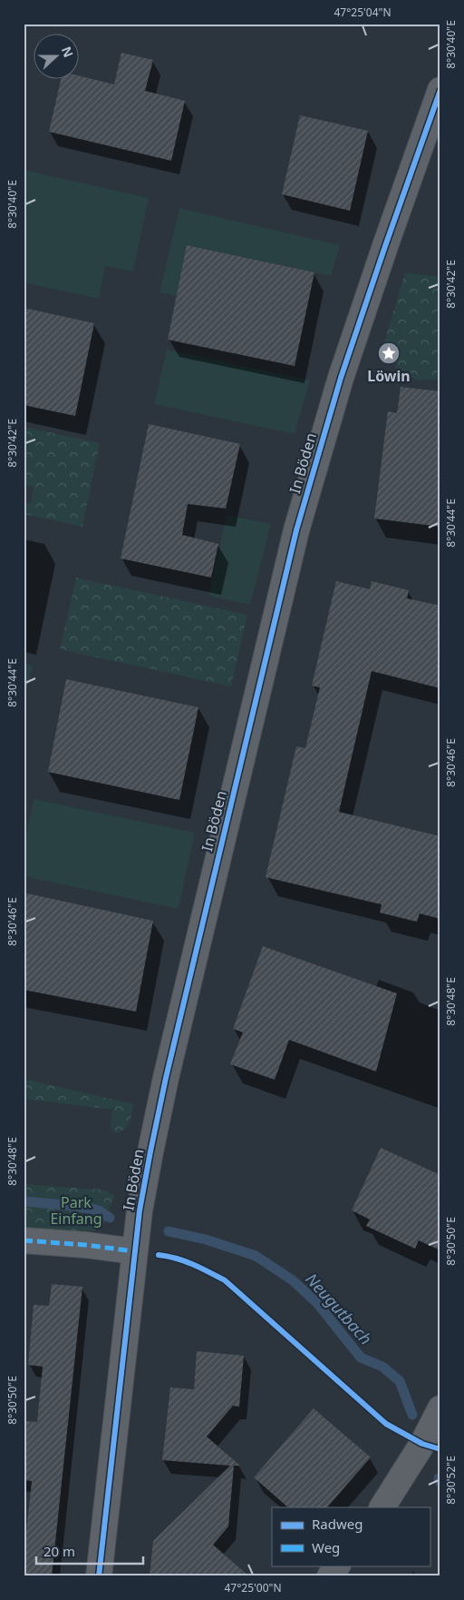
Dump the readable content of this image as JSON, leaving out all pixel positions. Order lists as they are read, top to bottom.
{
  "streets": {
    "street": ["In Böden"]
  },
  "water": ["Neugutbach"],
  "parks": ["Park Einfang"],
  "places": {
    "place": ["Löwin"]
  },
  "legend": ["Radweg", "Weg"],
  "scale_bar": "20 m",
  "north": "right",
  "coordinates": [
    "47°25'04\"N",
    "8°30'40\"E",
    "8°30'42\"E",
    "8°30'44\"E",
    "8°30'46\"E",
    "8°30'48\"E",
    "8°30'50\"E",
    "8°30'52\"E",
    "47°25'00\"N"
  ]
}
